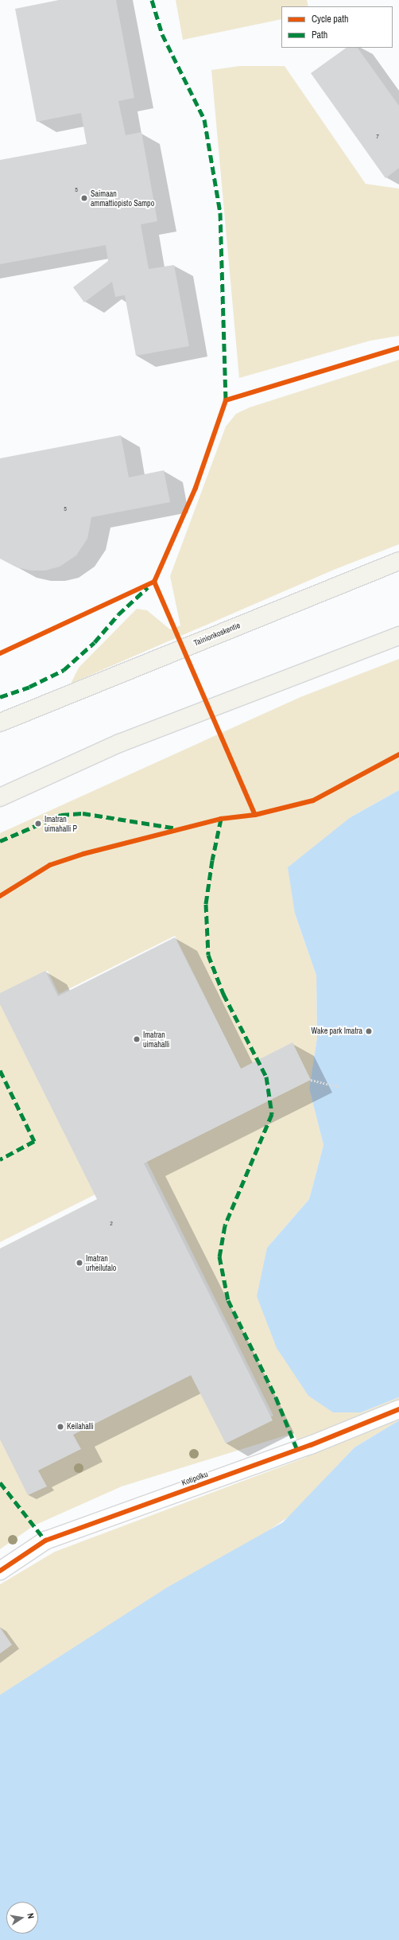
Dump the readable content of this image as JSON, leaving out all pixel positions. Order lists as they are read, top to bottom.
{
  "streets": {
    "main road": ["Tainionkoskentie"],
    "street": ["Kotipolku"]
  },
  "places": [
    "Saimaan ammattiopisto Sampo",
    "Imatran uimahalli P",
    "Wake park Imatra",
    "Imatran uimahalli",
    "Imatran urheilutalo",
    "Keilahalli"
  ],
  "house_numbers": [
    "7",
    "5",
    "5",
    "2"
  ],
  "legend": ["Cycle path", "Path"],
  "north": "right"
}
